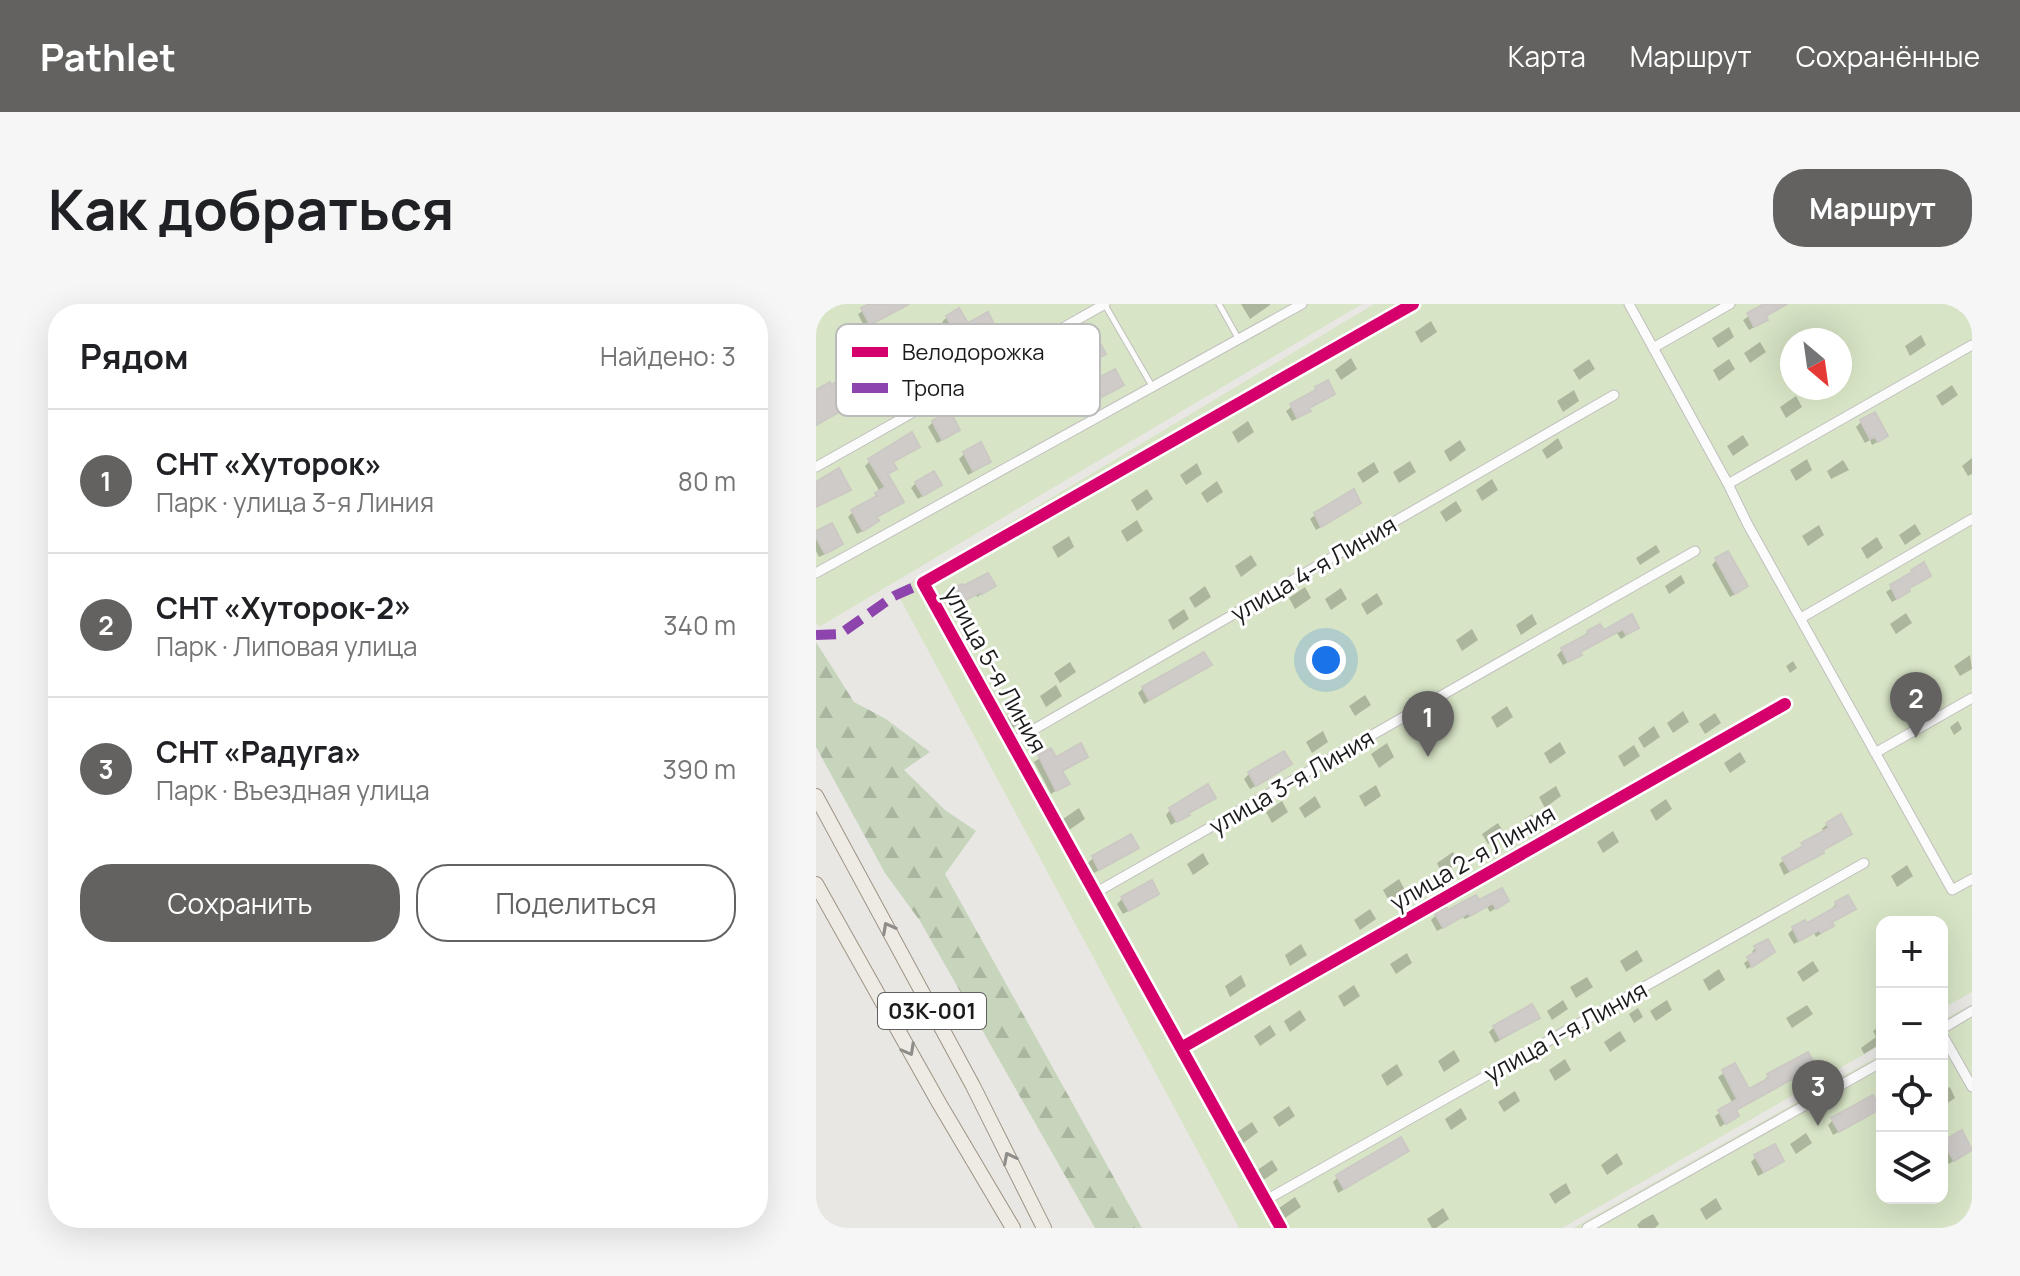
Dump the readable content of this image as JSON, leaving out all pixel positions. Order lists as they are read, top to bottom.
{
  "streets": {
    "main road": ["03К-001"],
    "street": [
      "улица 4-я Линия",
      "улица 5-я Линия",
      "улица 3-я Линия",
      "улица 2-я Линия",
      "улица 1-я Линия"
    ]
  },
  "crossings": [
    ["улица 4-я Линия", "улица 5-я Линия"],
    ["улица 5-я Линия", "улица 3-я Линия"],
    ["улица 5-я Линия", "улица 2-я Линия"],
    ["улица 5-я Линия", "улица 1-я Линия"]
  ],
  "legend": ["Велодорожка", "Тропа"],
  "north": "bottom right",
  "page": {
    "header": "Pathlet",
    "nav": ["Карта", "Маршрут", "Сохранённые"],
    "buttons": [
      "Маршрут",
      ["Сохранить", "Поделиться"]
    ],
    "title": "Как добраться",
    "heading": ["Рядом", "Найдено: 3"],
    "list": [
      {
        "mark": "1",
        "name": "СНТ «Хуторок»",
        "note": "Парк · улица 3-я Линия",
        "value": "80 m"
      },
      {
        "mark": "2",
        "name": "СНТ «Хуторок-2»",
        "note": "Парк · Липовая улица",
        "value": "340 m"
      },
      {
        "mark": "3",
        "name": "СНТ «Радуга»",
        "note": "Парк · Въездная улица",
        "value": "390 m"
      }
    ],
    "pins": ["2", "1", "3"],
    "map_buttons": ["+", "−"]
  }
}
